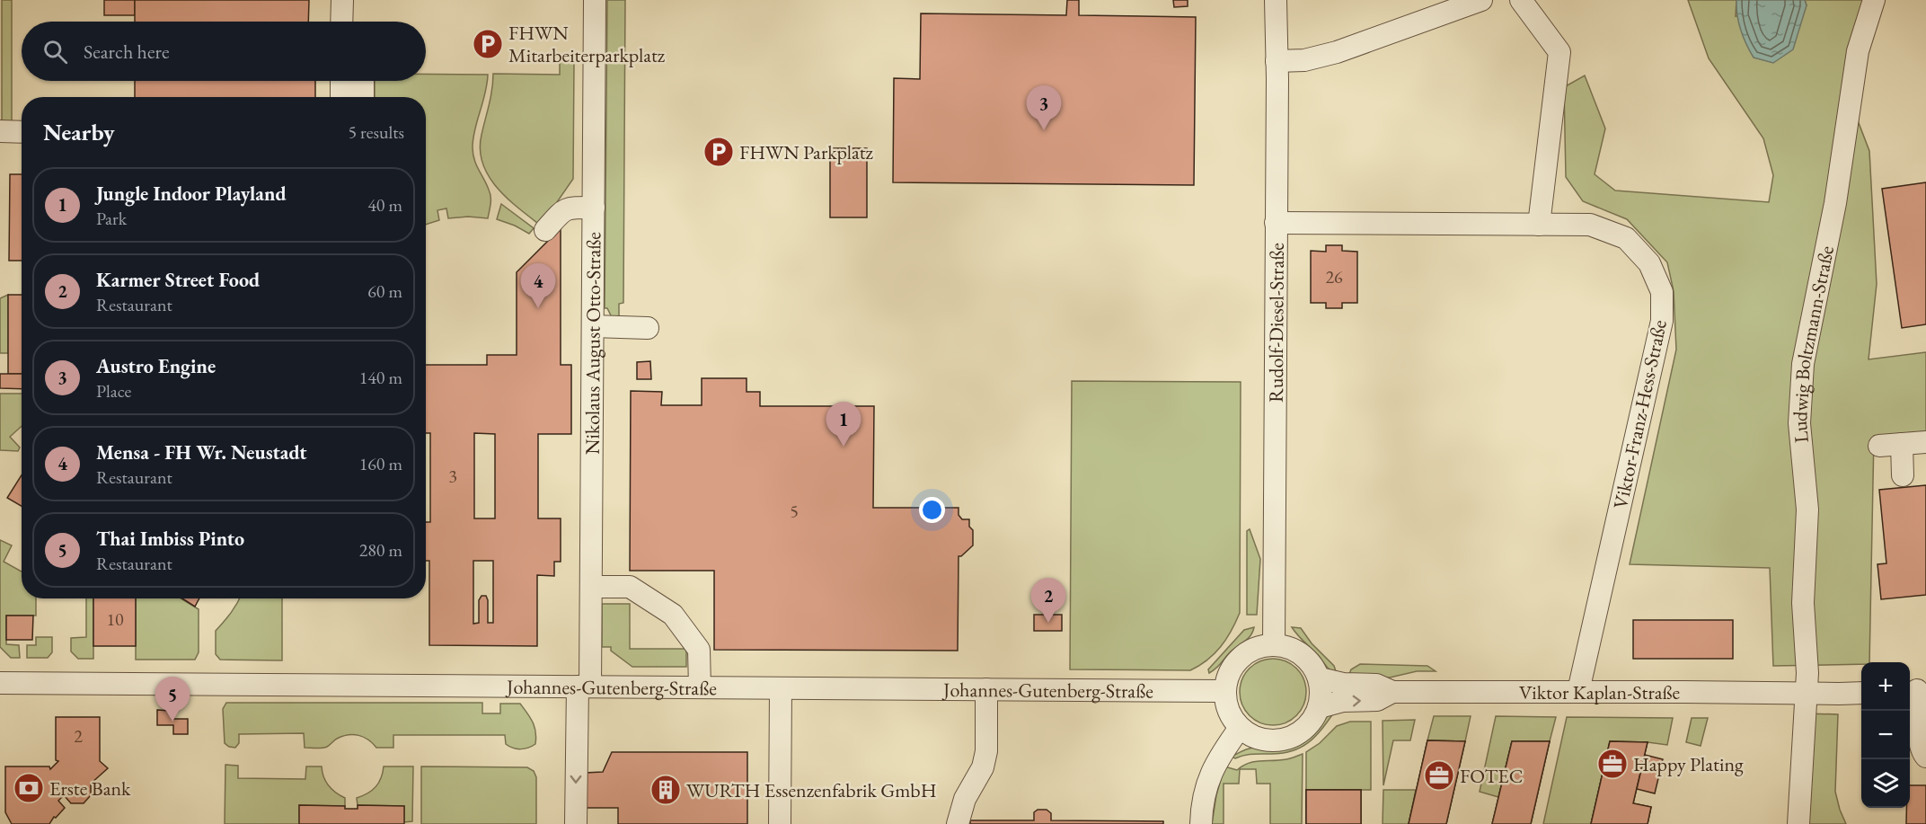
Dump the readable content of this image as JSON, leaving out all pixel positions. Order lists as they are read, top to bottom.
{
  "streets": {
    "street": [
      "Rudolf-Diesel-Straße",
      "Nikolaus August Otto-Straße",
      "Ludwig Boltzmann-Straße",
      "Viktor-Franz-Hess-Straße",
      "Johannes-Gutenberg-Straße",
      "Viktor Kaplan-Straße"
    ]
  },
  "crossings": [
    ["Rudolf-Diesel-Straße", "Viktor-Franz-Hess-Straße"],
    ["Rudolf-Diesel-Straße", "Johannes-Gutenberg-Straße"],
    ["Rudolf-Diesel-Straße", "Viktor Kaplan-Straße"],
    ["Nikolaus August Otto-Straße", "Johannes-Gutenberg-Straße"],
    ["Ludwig Boltzmann-Straße", "Viktor Kaplan-Straße"],
    ["Viktor-Franz-Hess-Straße", "Viktor Kaplan-Straße"],
    ["Johannes-Gutenberg-Straße", "Viktor Kaplan-Straße"]
  ],
  "places": {
    "parking": ["FHWN Mitarbeiterparkplatz", "FHWN Parkplatz"],
    "office": ["Happy Plating", "FOTEC"],
    "bank": ["Erste Bank"],
    "building": ["WURTH Essenzenfabrik GmbH"]
  },
  "house_numbers": [
    "26",
    "3",
    "5",
    "10",
    "2"
  ],
  "page": {
    "search": "Search here",
    "pins": [
      "3",
      "4",
      "1",
      "2",
      "5"
    ],
    "heading": ["Nearby", "5 results"],
    "list": [
      {
        "mark": "1",
        "name": "Jungle Indoor Playland",
        "note": "Park",
        "value": "40 m"
      },
      {
        "mark": "2",
        "name": "Karmer Street Food",
        "note": "Restaurant",
        "value": "60 m"
      },
      {
        "mark": "3",
        "name": "Austro Engine",
        "note": "Place",
        "value": "140 m"
      },
      {
        "mark": "4",
        "name": "Mensa - FH Wr. Neustadt",
        "note": "Restaurant",
        "value": "160 m"
      },
      {
        "mark": "5",
        "name": "Thai Imbiss Pinto",
        "note": "Restaurant",
        "value": "280 m"
      }
    ],
    "map_buttons": ["+", "−"]
  }
}
